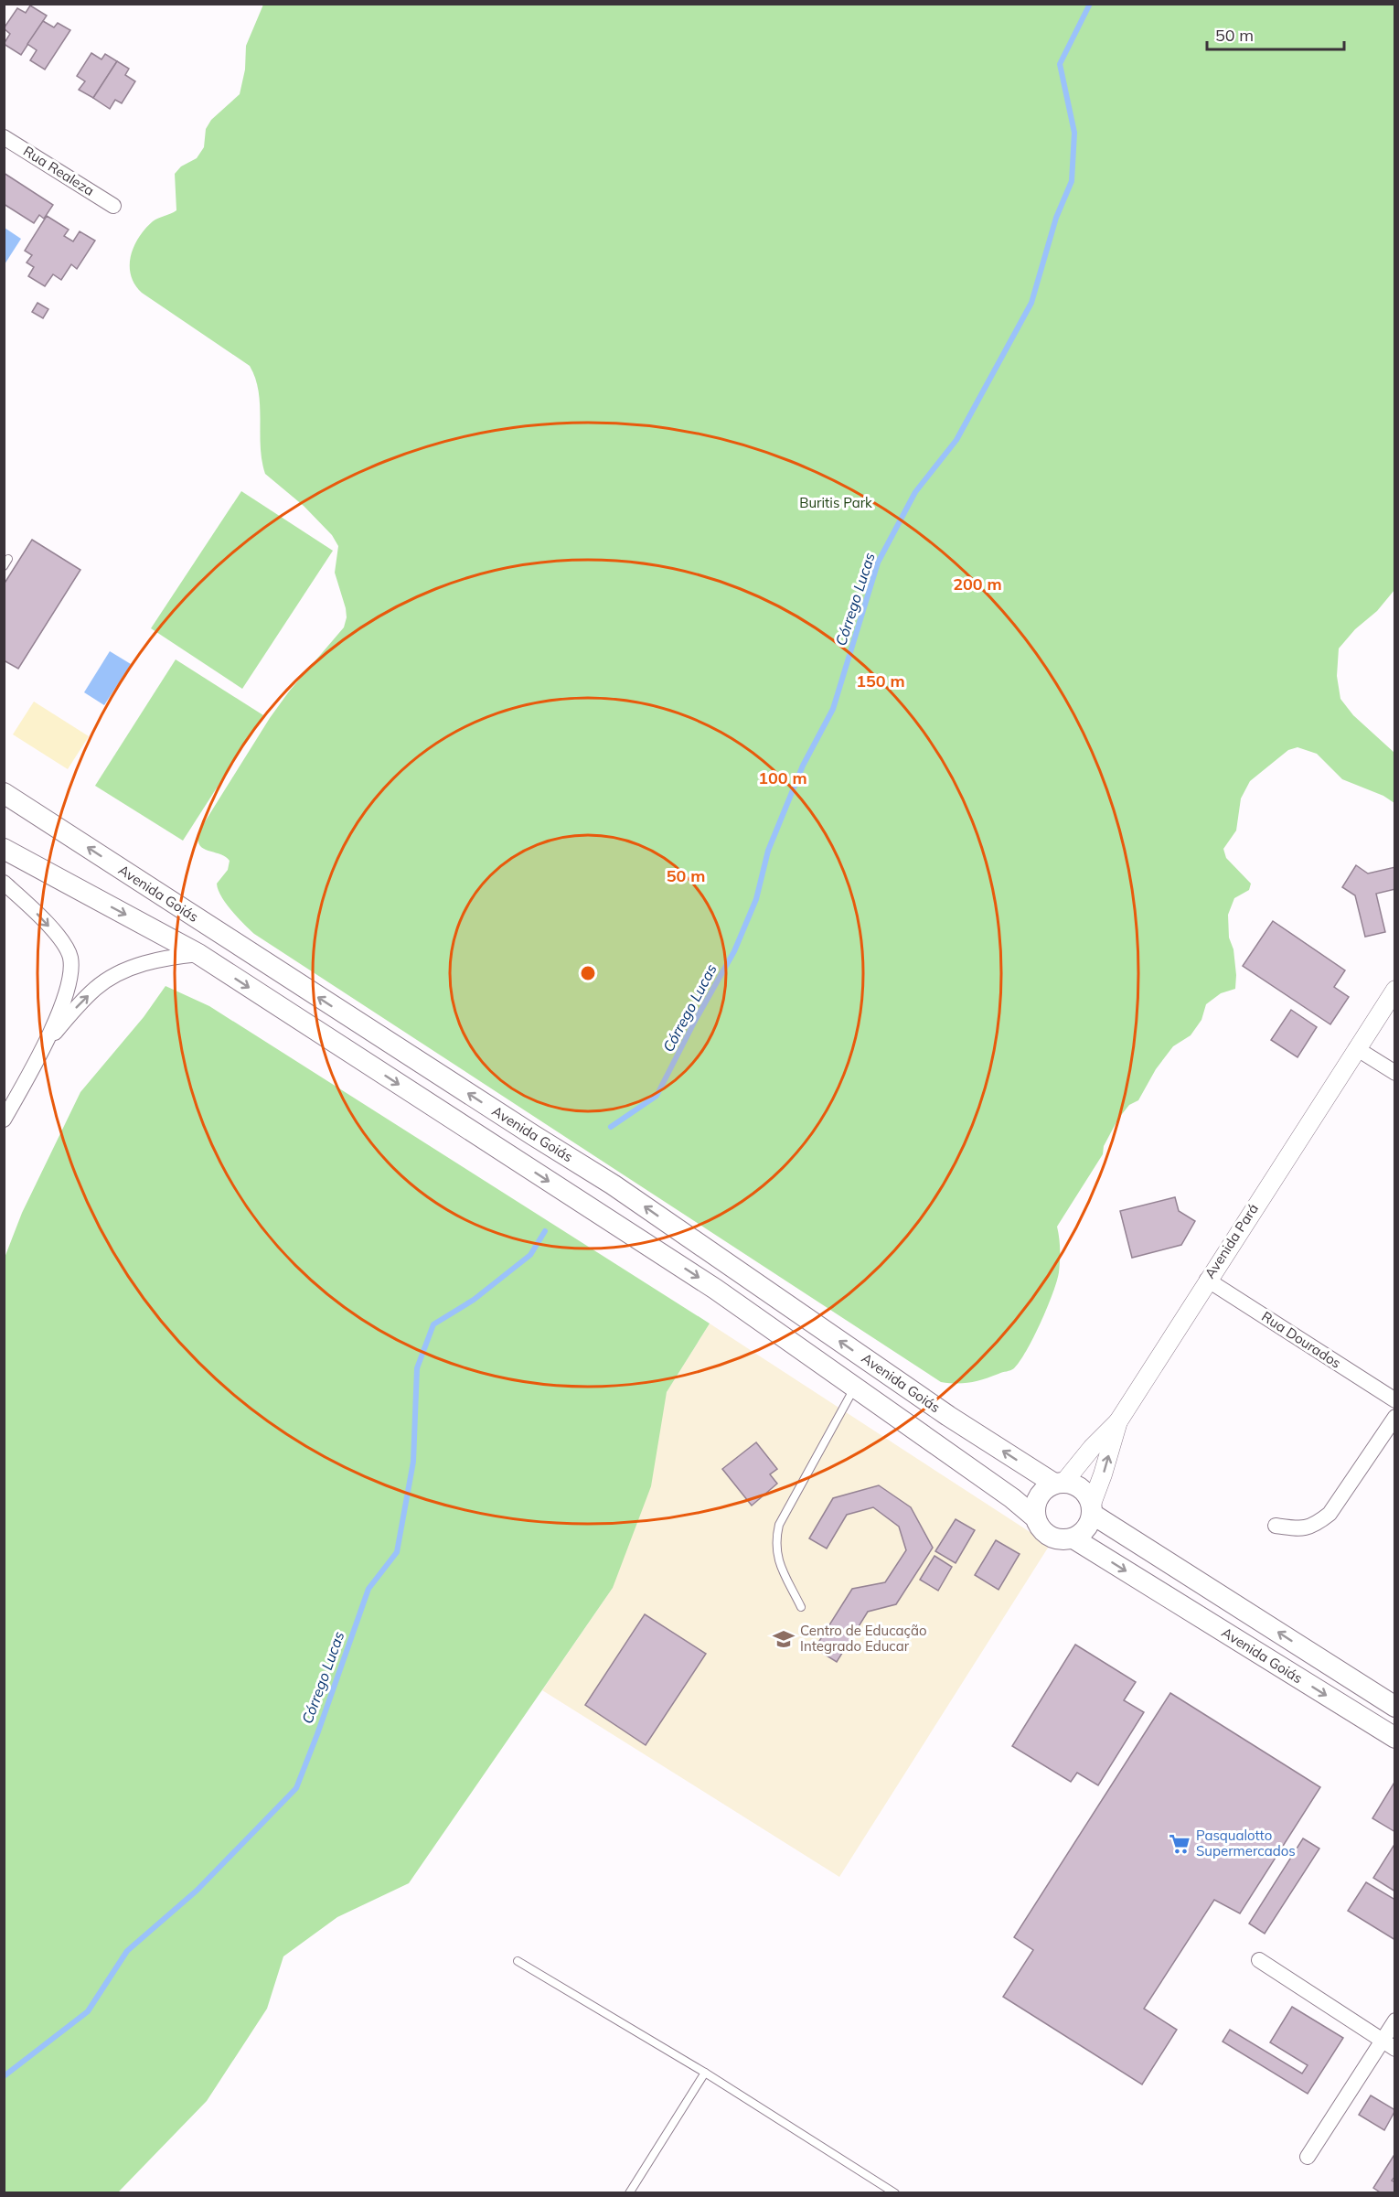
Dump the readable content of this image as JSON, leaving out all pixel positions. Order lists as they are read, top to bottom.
{
  "streets": {
    "main road": ["Avenida Goiás"],
    "street": ["Rua Realeza", "Avenida Pará", "Rua Dourados"]
  },
  "crossings": [
    ["Avenida Goiás", "Avenida Pará"],
    ["Avenida Pará", "Rua Dourados"]
  ],
  "water": ["Córrego Lucas"],
  "parks": ["Buritis Park"],
  "places": {
    "school or university": ["Centro de Educação Integrado Educar"],
    "supermarket": ["Pasqualotto Supermercados"]
  },
  "scale_bar": "50 m",
  "rings": [
    "200 m",
    "150 m",
    "100 m",
    "50 m"
  ]
}
